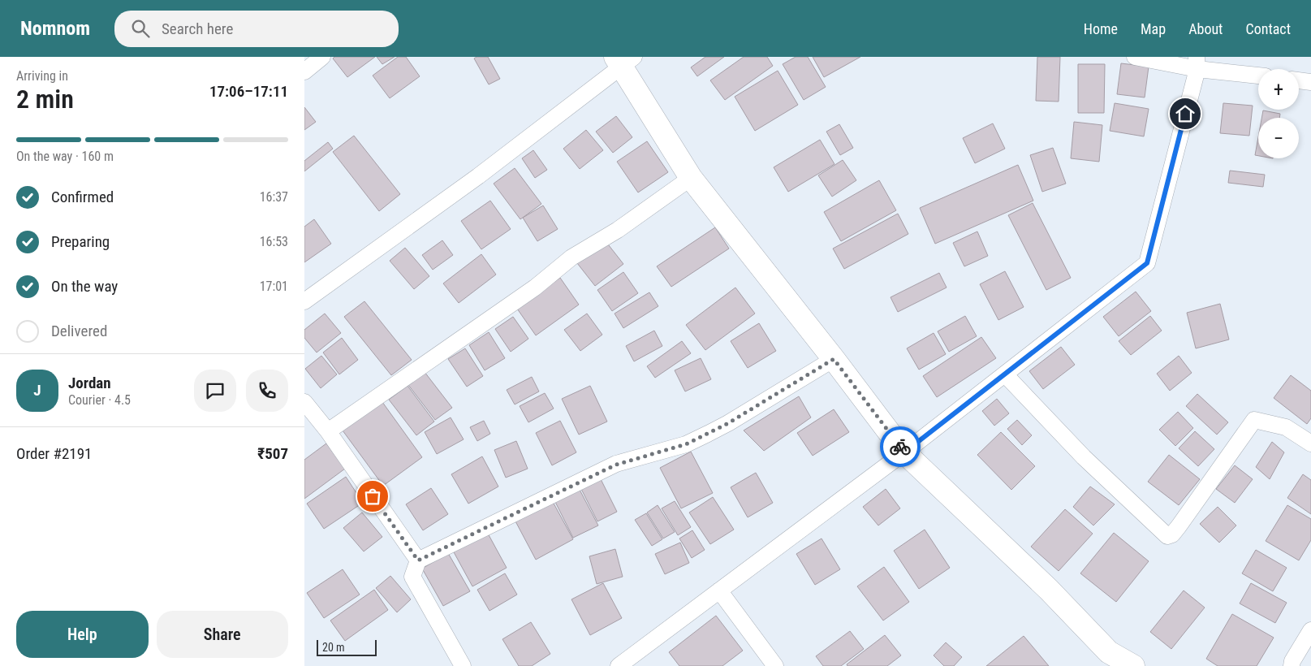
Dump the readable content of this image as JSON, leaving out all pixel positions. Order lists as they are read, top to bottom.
{
  "scale_bar": "20 m",
  "page": {
    "header": "Nomnom",
    "search": "Search here",
    "nav": [
      "Home",
      "Map",
      "About",
      "Contact"
    ],
    "heading": ["2 min", "Arriving in", "17:06–17:11"],
    "panel": [
      "Jordan",
      "Courier · 4.5",
      "Order #2191",
      "₹507"
    ],
    "map_buttons": ["+", "−"],
    "bar": "On the way · 160 m",
    "list": [
      ["Confirmed", "16:37"],
      ["Preparing", "16:53"],
      ["On the way", "17:01"],
      "Delivered"
    ],
    "round": "J",
    "buttons": ["Help", "Share"],
    "scale": "20 m"
  }
}
